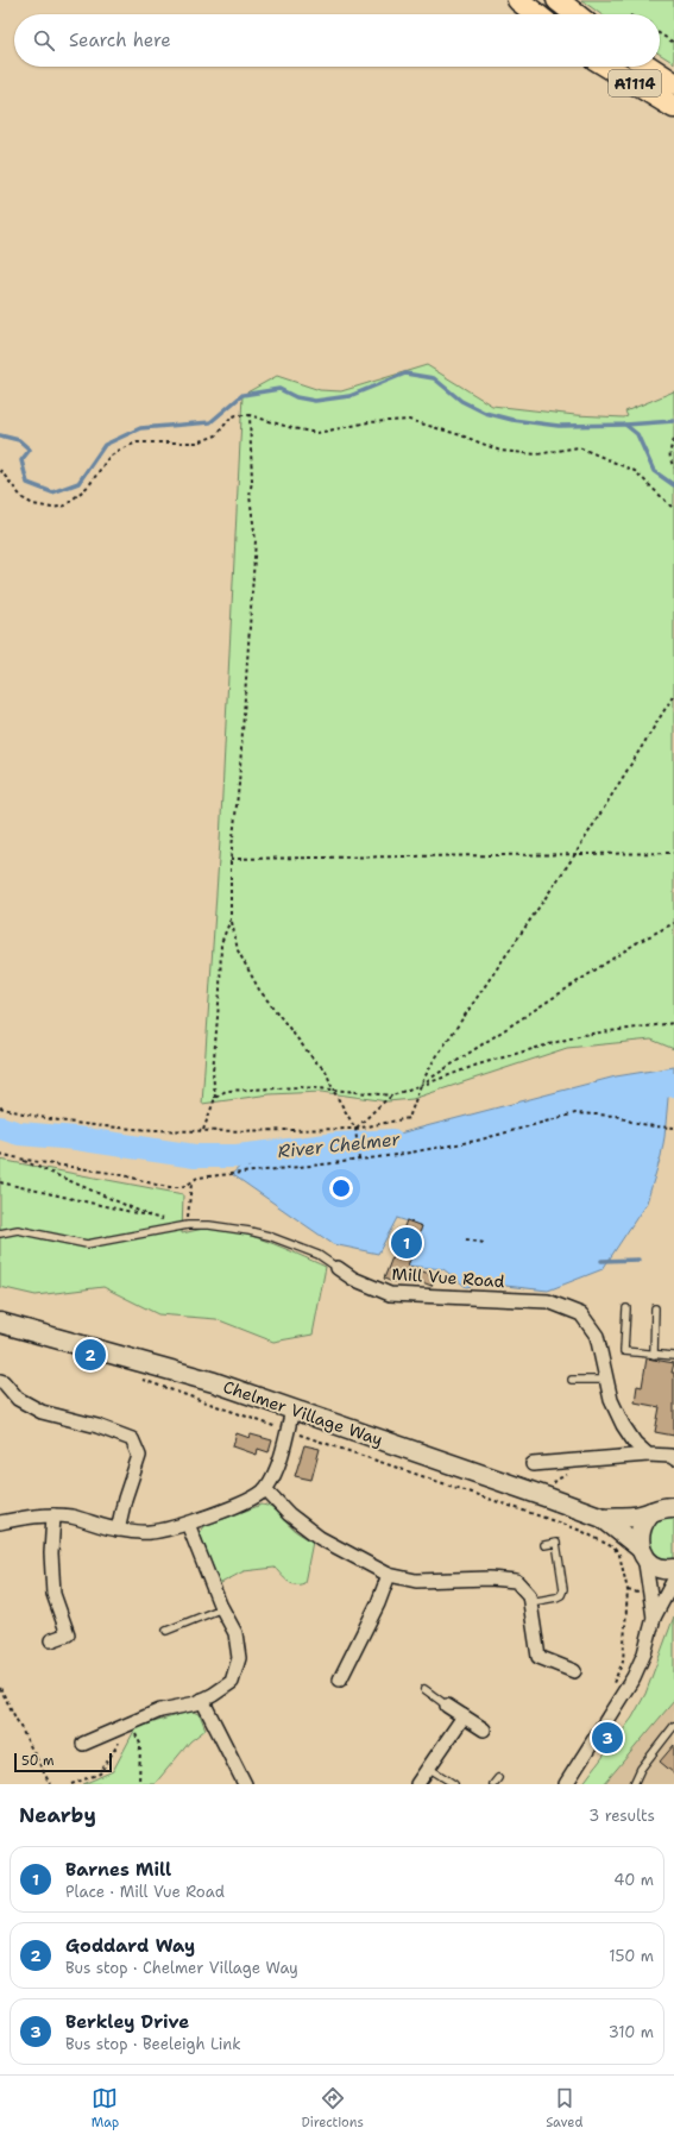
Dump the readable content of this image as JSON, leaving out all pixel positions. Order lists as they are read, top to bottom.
{
  "streets": {
    "main road": ["A1114"],
    "street": ["Mill Vue Road", "Chelmer Village Way"]
  },
  "water": ["River Chelmer"],
  "scale_bar": "50 m",
  "page": {
    "search": "Search here",
    "pins": ["1", "2", "3"],
    "scale": "50 m",
    "heading": ["Nearby", "3 results"],
    "list": [
      {
        "mark": "1",
        "name": "Barnes Mill",
        "note": "Place · Mill Vue Road",
        "value": "40 m"
      },
      {
        "mark": "2",
        "name": "Goddard Way",
        "note": "Bus stop · Chelmer Village Way",
        "value": "150 m"
      },
      {
        "mark": "3",
        "name": "Berkley Drive",
        "note": "Bus stop · Beeleigh Link",
        "value": "310 m"
      }
    ],
    "nav": ["Map", "Directions", "Saved"]
  }
}
